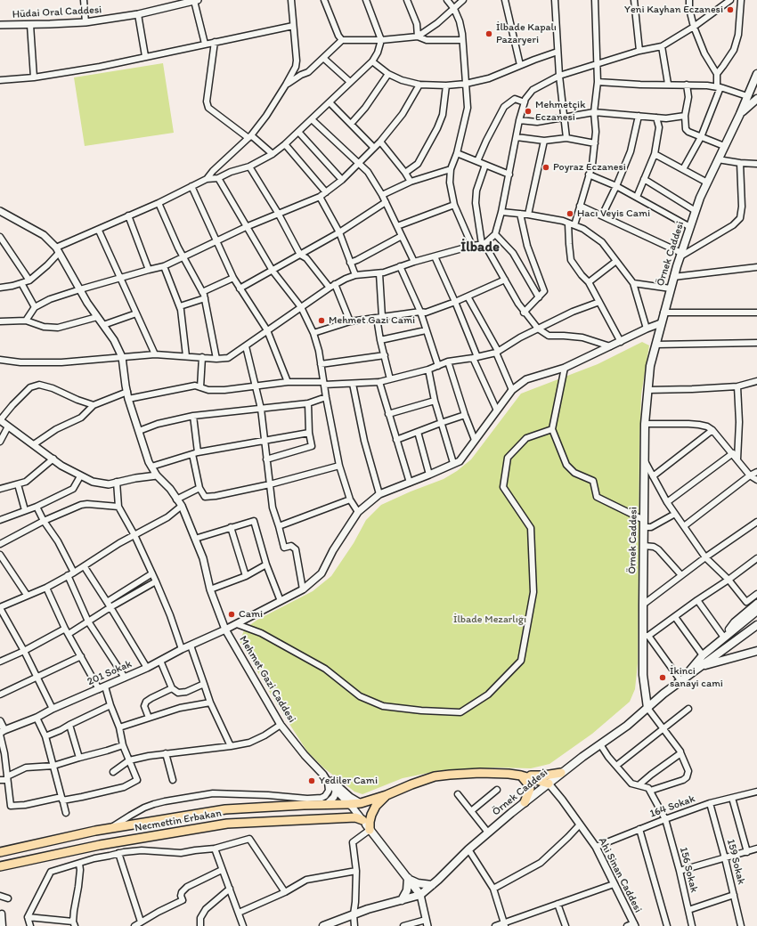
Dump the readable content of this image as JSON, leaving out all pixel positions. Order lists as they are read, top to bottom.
{
  "streets": {
    "main road": ["Örnek Caddesi", "Mehmet Gazi Caddesi", "Necmettin Erbakan"],
    "street": [
      "Hüdai Oral Caddesi",
      "201 Sokak",
      "164 Sokak",
      "159 Sokak",
      "156 Sokak",
      "Ahi Sinan Caddesi"
    ]
  },
  "crossings": [
    ["Örnek Caddesi", "201 Sokak"],
    ["Örnek Caddesi", "Mehmet Gazi Caddesi"],
    ["Örnek Caddesi", "Ahi Sinan Caddesi"],
    ["201 Sokak", "Mehmet Gazi Caddesi"],
    ["Mehmet Gazi Caddesi", "Necmettin Erbakan"],
    ["164 Sokak", "159 Sokak"],
    ["164 Sokak", "156 Sokak"],
    ["164 Sokak", "Ahi Sinan Caddesi"]
  ],
  "districts": ["İlbade"],
  "parks": ["İlbade Mezarlığı"],
  "places": [
    "Yeni Kayhan Eczanesi",
    "İlbade Kapalı Pazaryeri",
    "Mehmetçik Eczanesi",
    "Poyraz Eczanesi",
    "Hacı Veyis Cami",
    "Mehmet Gazi Cami",
    "Cami",
    "İkinci sanayi cami",
    "Yediler Cami"
  ]
}
